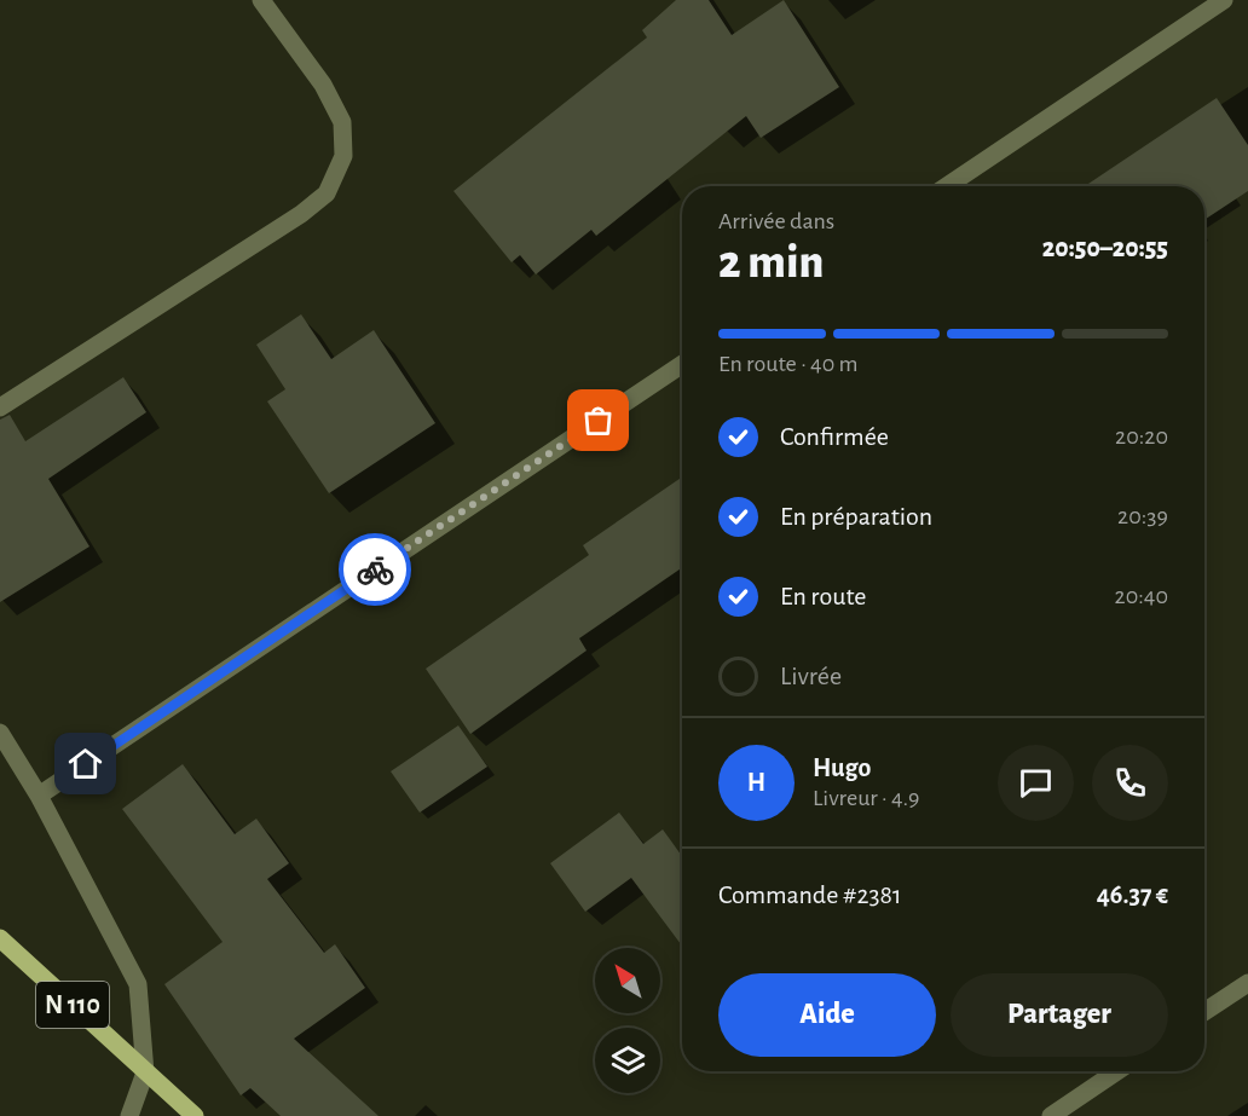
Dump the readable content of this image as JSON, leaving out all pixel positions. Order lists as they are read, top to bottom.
{
  "streets": {
    "main road": ["N 110"]
  },
  "north": "top left",
  "page": {
    "heading": ["2 min", "Arrivée dans", "20:50–20:55"],
    "panel": [
      "Hugo",
      "Livreur · 4.9",
      "Commande #2381",
      "46.37 €"
    ],
    "bar": "En route · 40 m",
    "list": [
      ["Confirmée", "20:20"],
      ["En préparation", "20:39"],
      ["En route", "20:40"],
      "Livrée"
    ],
    "round": "H",
    "buttons": ["Aide", "Partager"]
  }
}
